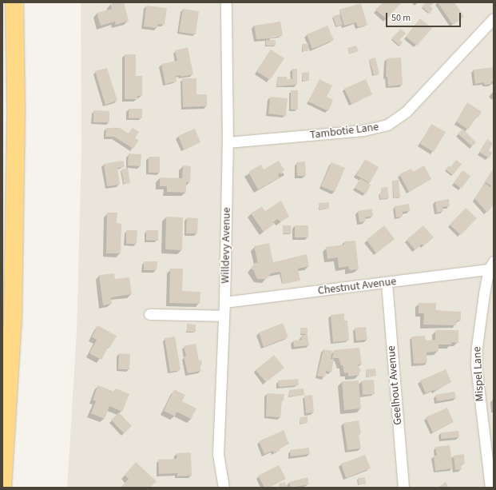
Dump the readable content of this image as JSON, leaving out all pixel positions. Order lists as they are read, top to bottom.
{
  "streets": {
    "street": [
      "Tambotie Lane",
      "Willdevy Avenue",
      "Chestnut Avenue",
      "Mispel Lane",
      "Geelhout Avenue"
    ]
  },
  "crossings": [
    ["Tambotie Lane", "Willdevy Avenue"],
    ["Willdevy Avenue", "Chestnut Avenue"],
    ["Chestnut Avenue", "Mispel Lane"],
    ["Chestnut Avenue", "Geelhout Avenue"]
  ],
  "scale_bar": "50 m"
}
